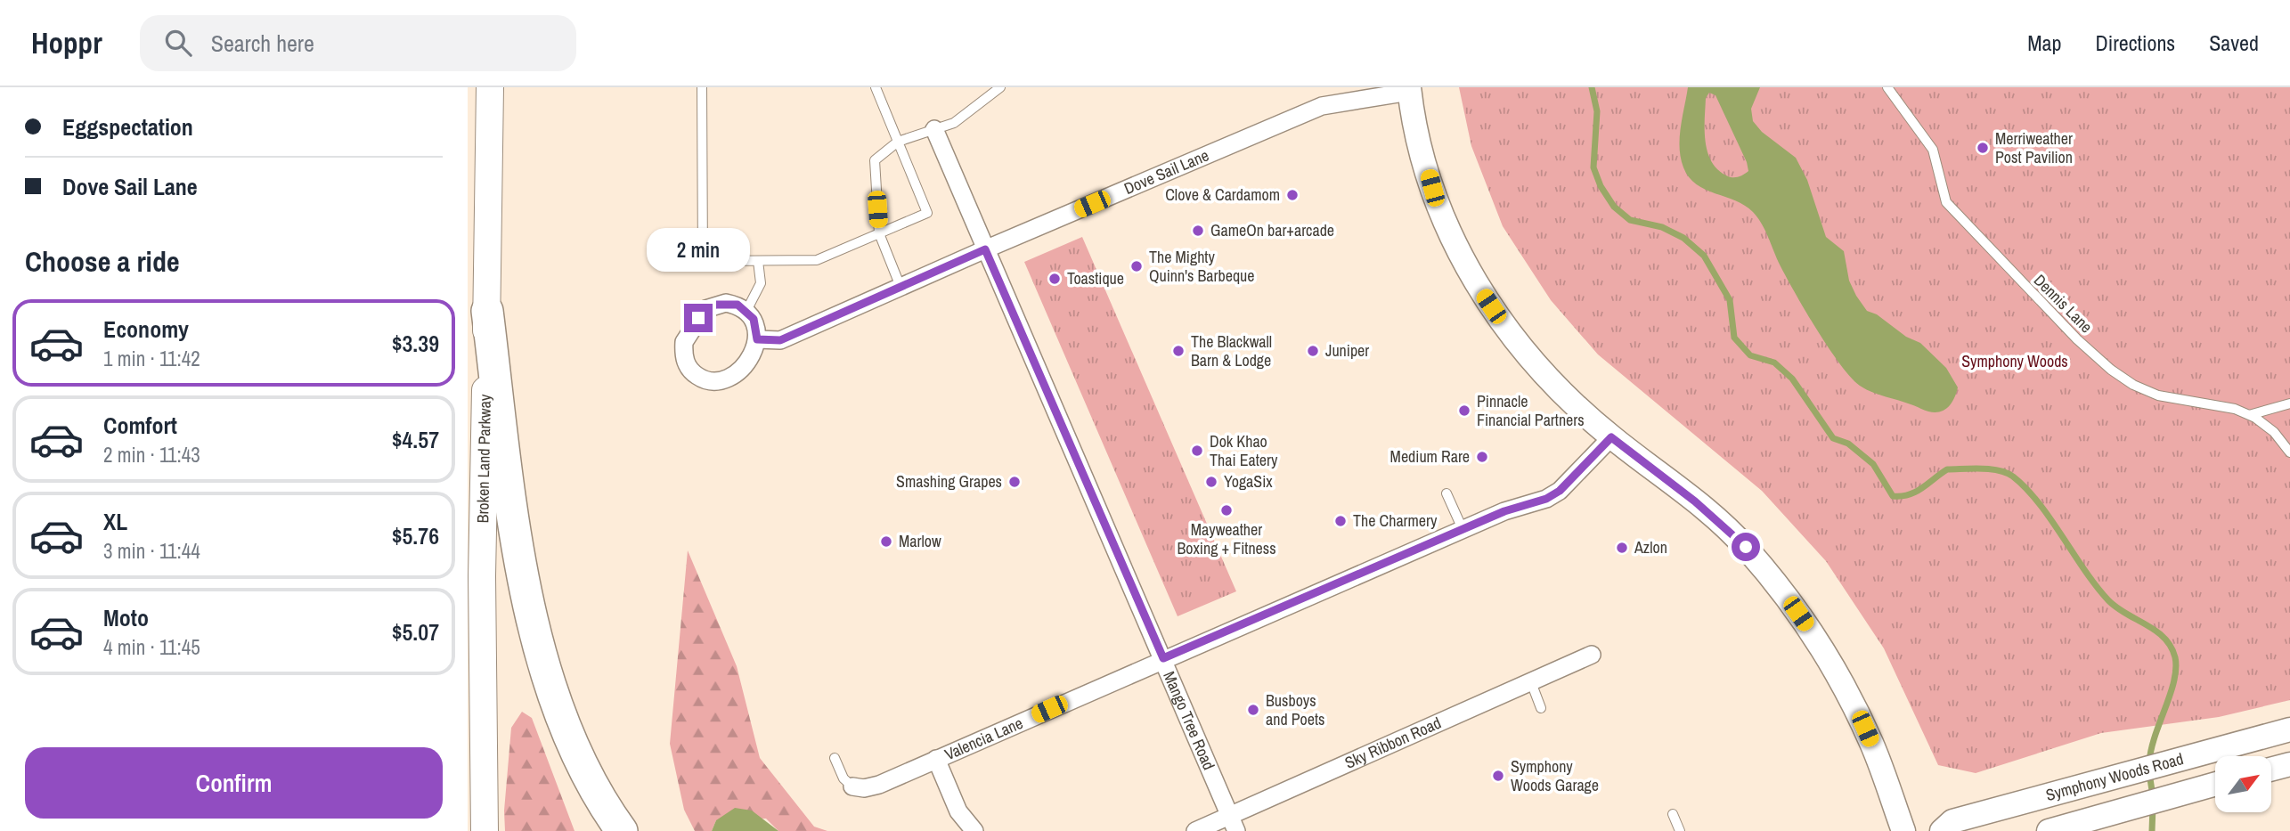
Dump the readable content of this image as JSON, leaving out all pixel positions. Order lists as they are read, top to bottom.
{
  "streets": {
    "main road": ["Broken Land Parkway"],
    "street": [
      "Dove Sail Lane",
      "Mango Tree Road",
      "Valencia Lane",
      "Sky Ribbon Road",
      "Symphony Woods Road"
    ],
    "lane": ["Dennis Lane"]
  },
  "crossings": [
    ["Dove Sail Lane", "Mango Tree Road"],
    ["Mango Tree Road", "Valencia Lane"],
    ["Mango Tree Road", "Sky Ribbon Road"]
  ],
  "parks": ["Symphony Woods"],
  "places": [
    "Merriweather Post Pavilion",
    "Clove & Cardamom",
    "GameOn bar+arcade",
    "The Mighty Quinn's Barbeque",
    "Toastique",
    "The Blackwall Barn & Lodge",
    "Juniper",
    "Pinnacle Financial Partners",
    "Dok Khao Thai Eatery",
    "Medium Rare",
    "Smashing Grapes",
    "YogaSix",
    "Mayweather Boxing + Fitness",
    "The Charmery",
    "Marlow",
    "Azlon",
    "Busboys and Poets",
    "Symphony Woods Garage"
  ],
  "north": "top right",
  "page": {
    "header": "Hoppr",
    "search": "Search here",
    "nav": ["Map", "Directions", "Saved"],
    "banner": ["Eggspectation", "Dove Sail Lane"],
    "heading": "Choose a ride",
    "bubble": "2 min",
    "list": [
      {
        "name": "Economy",
        "note": "1 min · 11:42",
        "value": "$3.39"
      },
      {
        "name": "Comfort",
        "note": "2 min · 11:43",
        "value": "$4.57"
      },
      {
        "name": "XL",
        "note": "3 min · 11:44",
        "value": "$5.76"
      },
      {
        "name": "Moto",
        "note": "4 min · 11:45",
        "value": "$5.07"
      }
    ],
    "buttons": "Confirm"
  }
}
